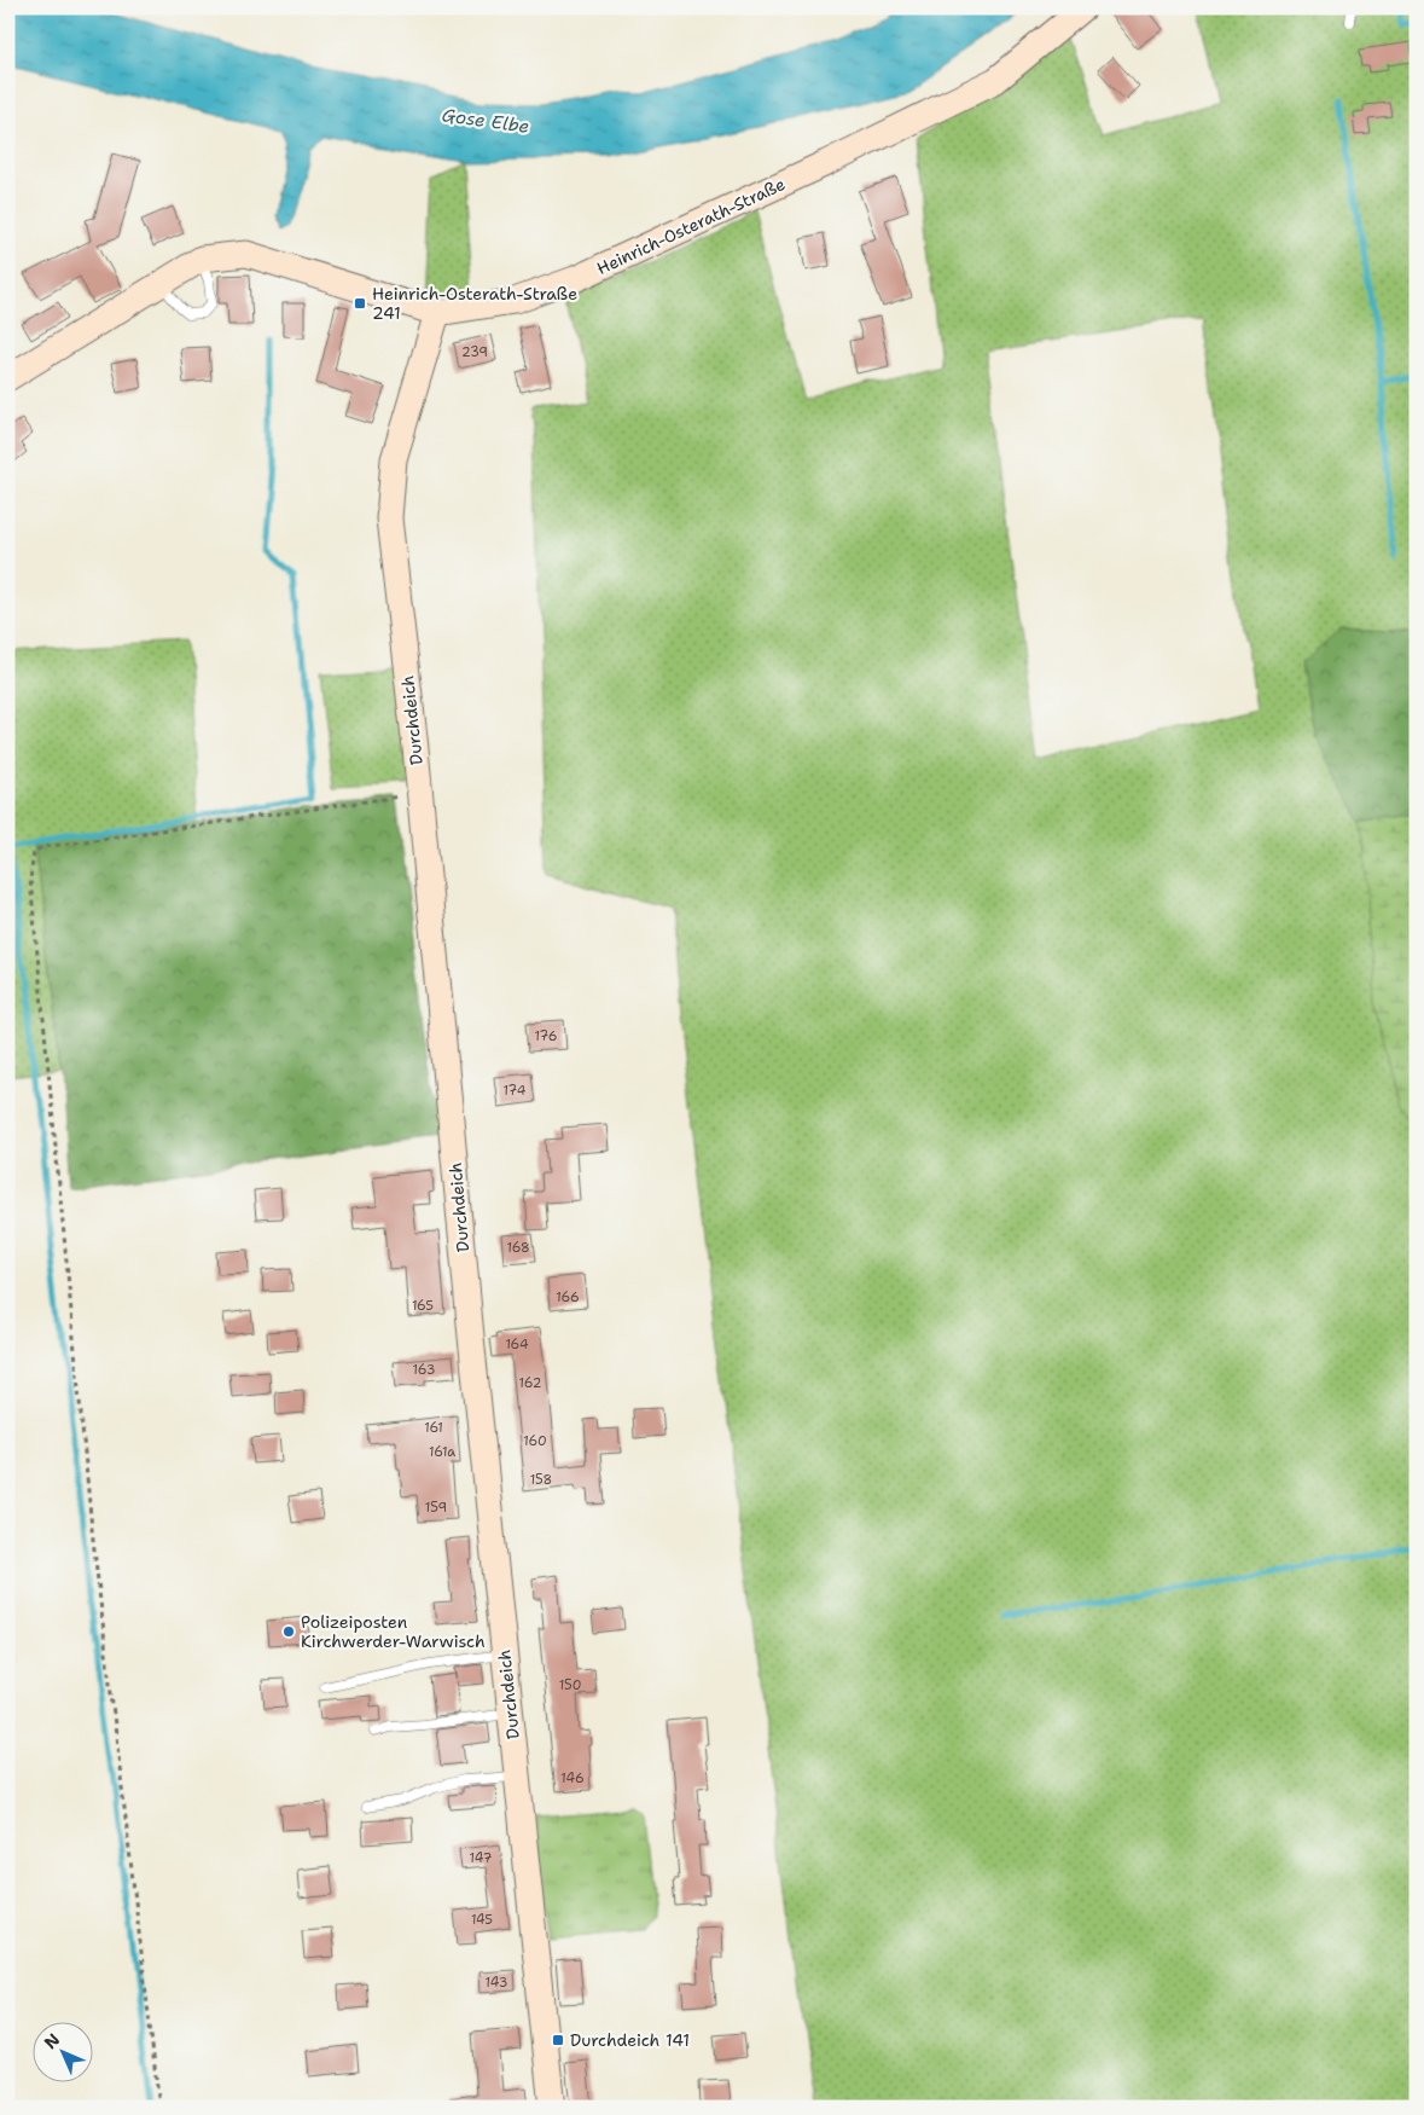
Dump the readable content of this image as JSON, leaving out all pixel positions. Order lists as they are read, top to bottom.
{
  "streets": {
    "street": ["Heinrich-Osterath-Straße", "Durchdeich"]
  },
  "crossings": [
    ["Heinrich-Osterath-Straße", "Durchdeich"]
  ],
  "water": ["Gose Elbe"],
  "places": {
    "transit": ["Heinrich-Osterath-Straße 241", "Durchdeich 141"],
    "other": ["Polizeiposten Kirchwerder-Warwisch"]
  },
  "house_numbers": [
    "239",
    "176",
    "174",
    "168",
    "166",
    "165",
    "164",
    "163",
    "162",
    "161",
    "160",
    "161a",
    "158",
    "159",
    "150",
    "146",
    "147",
    "145",
    "143"
  ],
  "north": "top left"
}
